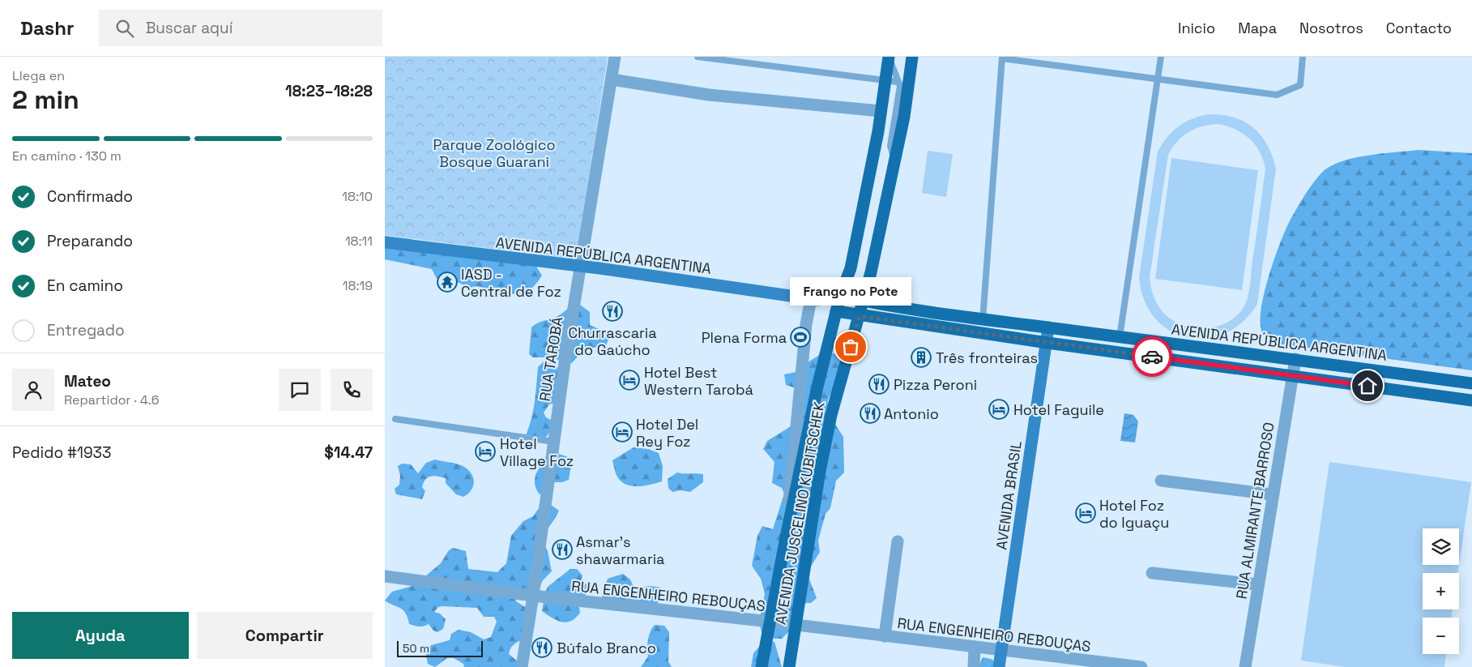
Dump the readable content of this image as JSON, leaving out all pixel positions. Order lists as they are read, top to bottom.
{
  "streets": {
    "main road": ["AVENIDA REPÚBLICA ARGENTINA", "AVENIDA JUSCELINO KUBITSCHEK"],
    "street": [
      "RUA TAROBÁ",
      "AVENIDA BRASIL",
      "RUA ALMIRANTE BARROSO",
      "RUA ENGENHEIRO REBOUÇAS"
    ]
  },
  "crossings": [
    ["AVENIDA REPÚBLICA ARGENTINA", "RUA TAROBÁ"],
    ["AVENIDA REPÚBLICA ARGENTINA", "AVENIDA BRASIL"],
    ["AVENIDA REPÚBLICA ARGENTINA", "RUA ALMIRANTE BARROSO"],
    ["AVENIDA REPÚBLICA ARGENTINA", "AVENIDA JUSCELINO KUBITSCHEK"],
    ["RUA TAROBÁ", "RUA ENGENHEIRO REBOUÇAS"],
    ["AVENIDA BRASIL", "RUA ENGENHEIRO REBOUÇAS"],
    ["AVENIDA JUSCELINO KUBITSCHEK", "RUA ENGENHEIRO REBOUÇAS"]
  ],
  "parks": ["Parque Zoológico Bosque Guarani"],
  "places": {
    "temple": ["IASD - Central de Foz"],
    "restaurant": [
      "Churrascaria do Gaúcho",
      "Pizza Peroni",
      "Antonio",
      "Asmar's shawarmaria",
      "Búfalo Branco"
    ],
    "sports": ["Plena Forma"],
    "other": ["Frango no Pote"],
    "building": ["Três fronteiras"],
    "hotel": [
      "Hotel Best Western Tarobá",
      "Hotel Faguile",
      "Hotel Del Rey Foz",
      "Hotel Village Foz",
      "Hotel Foz do Iguaçu"
    ]
  },
  "scale_bar": "50 m",
  "page": {
    "header": "Dashr",
    "search": "Buscar aquí",
    "nav": [
      "Inicio",
      "Mapa",
      "Nosotros",
      "Contacto"
    ],
    "heading": ["2 min", "Llega en", "18:23–18:28"],
    "panel": [
      "Mateo",
      "Repartidor · 4.6",
      "Pedido #1933",
      "$14.47"
    ],
    "bar": "En camino · 130 m",
    "list": [
      ["Confirmado", "18:10"],
      ["Preparando", "18:11"],
      ["En camino", "18:19"],
      "Entregado"
    ],
    "bubble": "Frango no Pote",
    "map_buttons": ["+", "−"],
    "buttons": ["Ayuda", "Compartir"],
    "scale": "50 m"
  }
}
